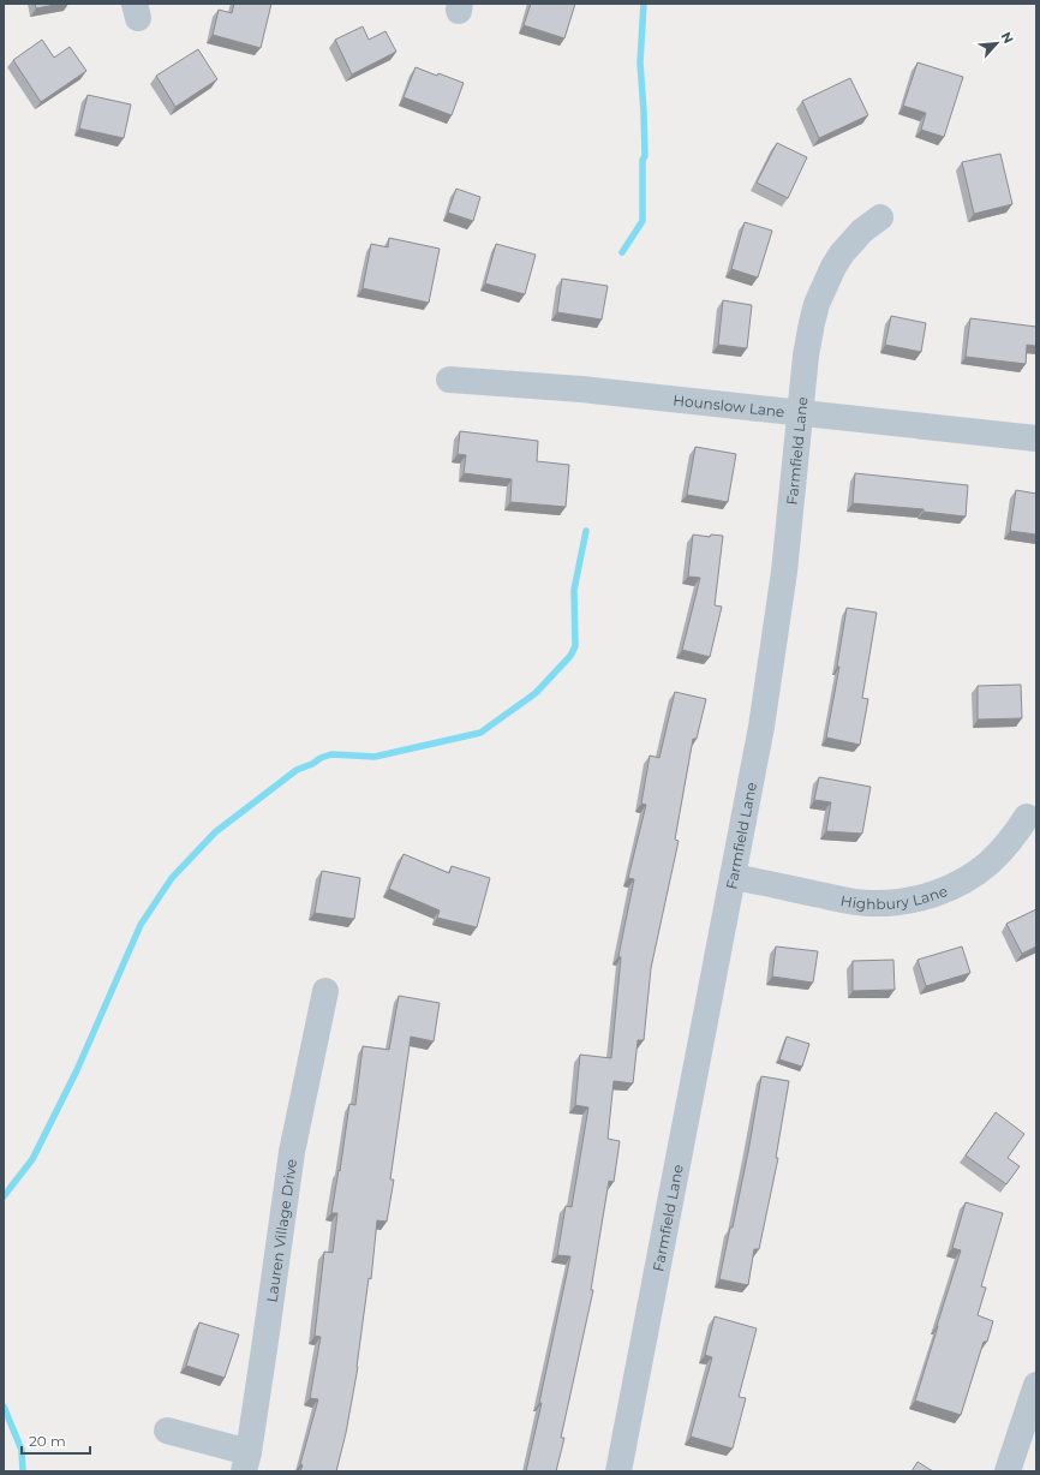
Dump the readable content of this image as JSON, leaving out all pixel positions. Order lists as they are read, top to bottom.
{
  "streets": {
    "street": [
      "Hounslow Lane",
      "Farmfield Lane",
      "Highbury Lane",
      "Lauren Village Drive"
    ]
  },
  "crossings": [
    ["Hounslow Lane", "Farmfield Lane"],
    ["Farmfield Lane", "Highbury Lane"]
  ],
  "scale_bar": "20 m",
  "north": "top right"
}
